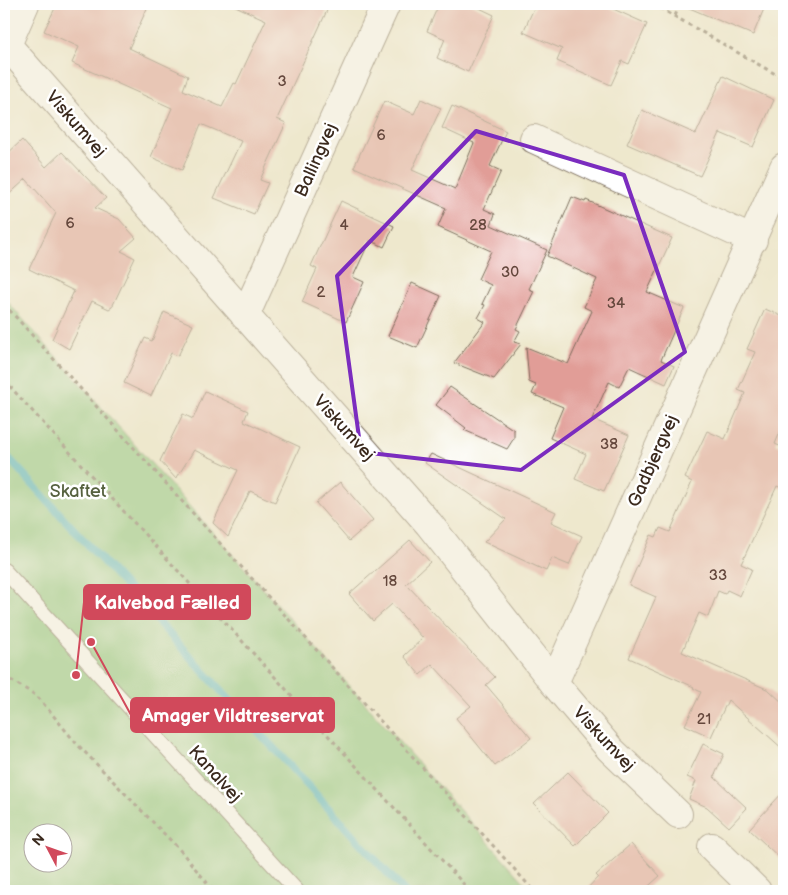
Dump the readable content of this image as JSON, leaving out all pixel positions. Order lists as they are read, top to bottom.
{
  "streets": {
    "street": ["Viskumvej", "Ballingvej", "Gadbjergvej"],
    "lane": ["Kanalvej"]
  },
  "crossings": [
    ["Viskumvej", "Ballingvej"],
    ["Viskumvej", "Gadbjergvej"]
  ],
  "parks": ["Skaftet"],
  "places": ["Amager Vildtreservat", "Kalvebod Fælled"],
  "house_numbers": [
    "3",
    "6",
    "6",
    "4",
    "28",
    "30",
    "2",
    "34",
    "38",
    "33",
    "18",
    "21"
  ],
  "north": "top left"
}
